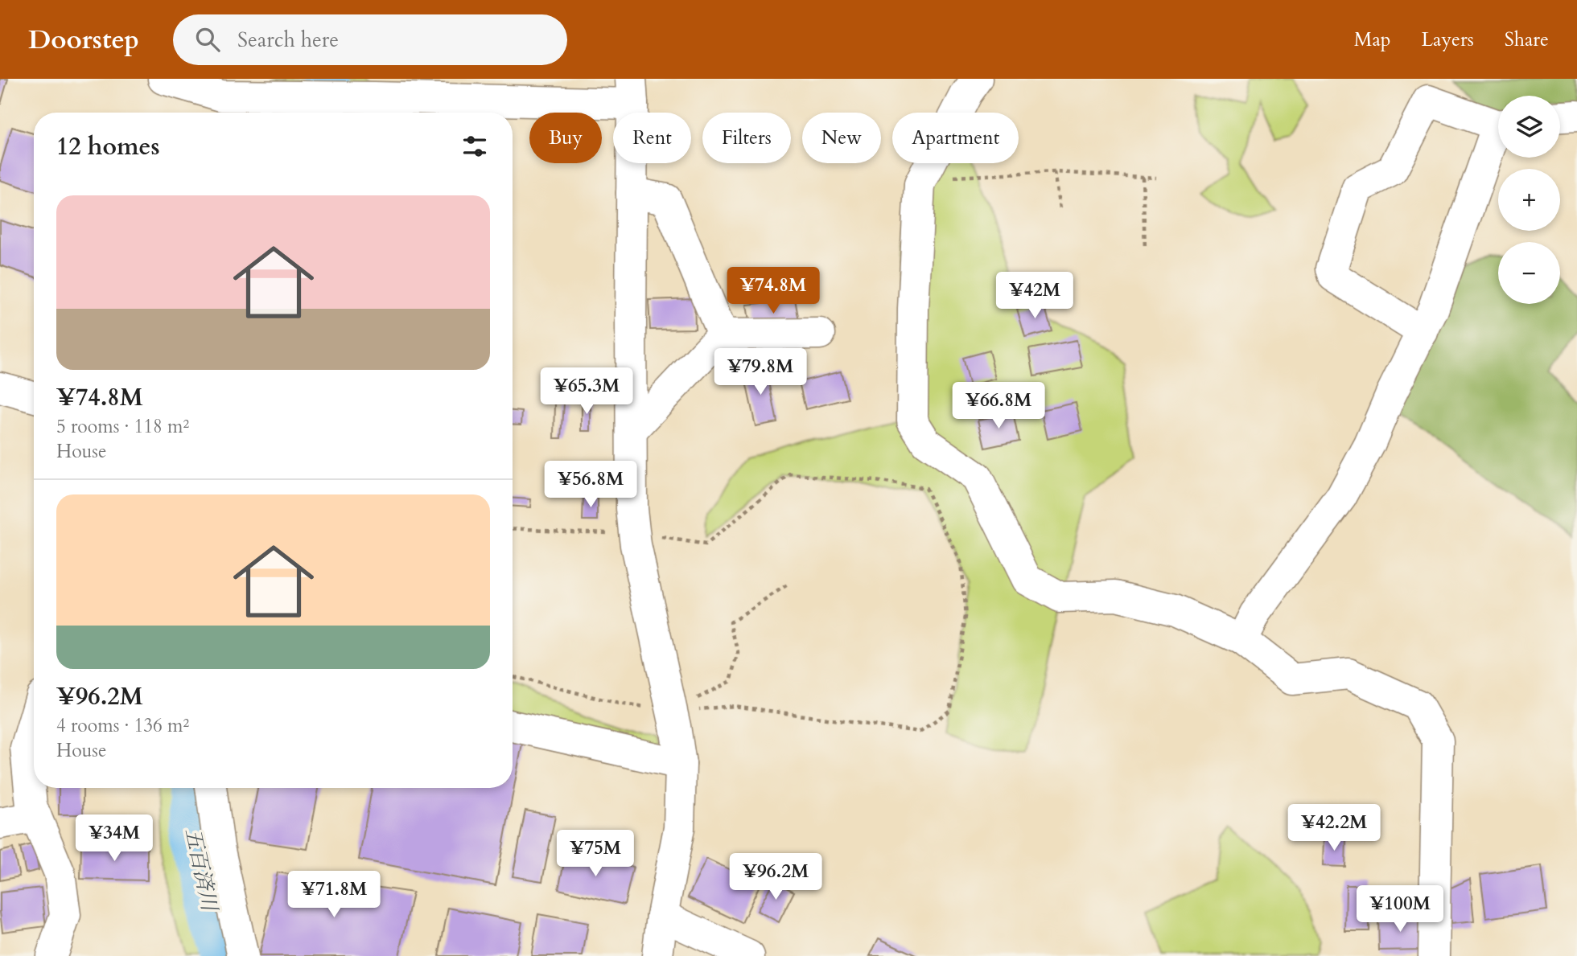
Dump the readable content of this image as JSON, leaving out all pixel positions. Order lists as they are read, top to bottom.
{
  "water": ["五百済川"],
  "page": {
    "header": "Doorstep",
    "search": "Search here",
    "nav": ["Map", "Layers", "Share"],
    "map_buttons": ["+", "−"],
    "chip": [
      "Buy",
      "Rent",
      "Filters",
      "New",
      "Apartment"
    ],
    "heading": "12 homes",
    "list": [
      {
        "name": "¥74.8M",
        "note": "5 rooms · 118 m² · House"
      },
      {
        "name": "¥96.2M",
        "note": "4 rooms · 136 m² · House"
      }
    ],
    "price": [
      "¥74.8M",
      "¥42M",
      "¥79.8M",
      "¥65.3M",
      "¥66.8M",
      "¥56.8M",
      "¥42.2M",
      "¥34M",
      "¥75M",
      "¥96.2M",
      "¥71.8M",
      "¥100M"
    ]
  }
}
